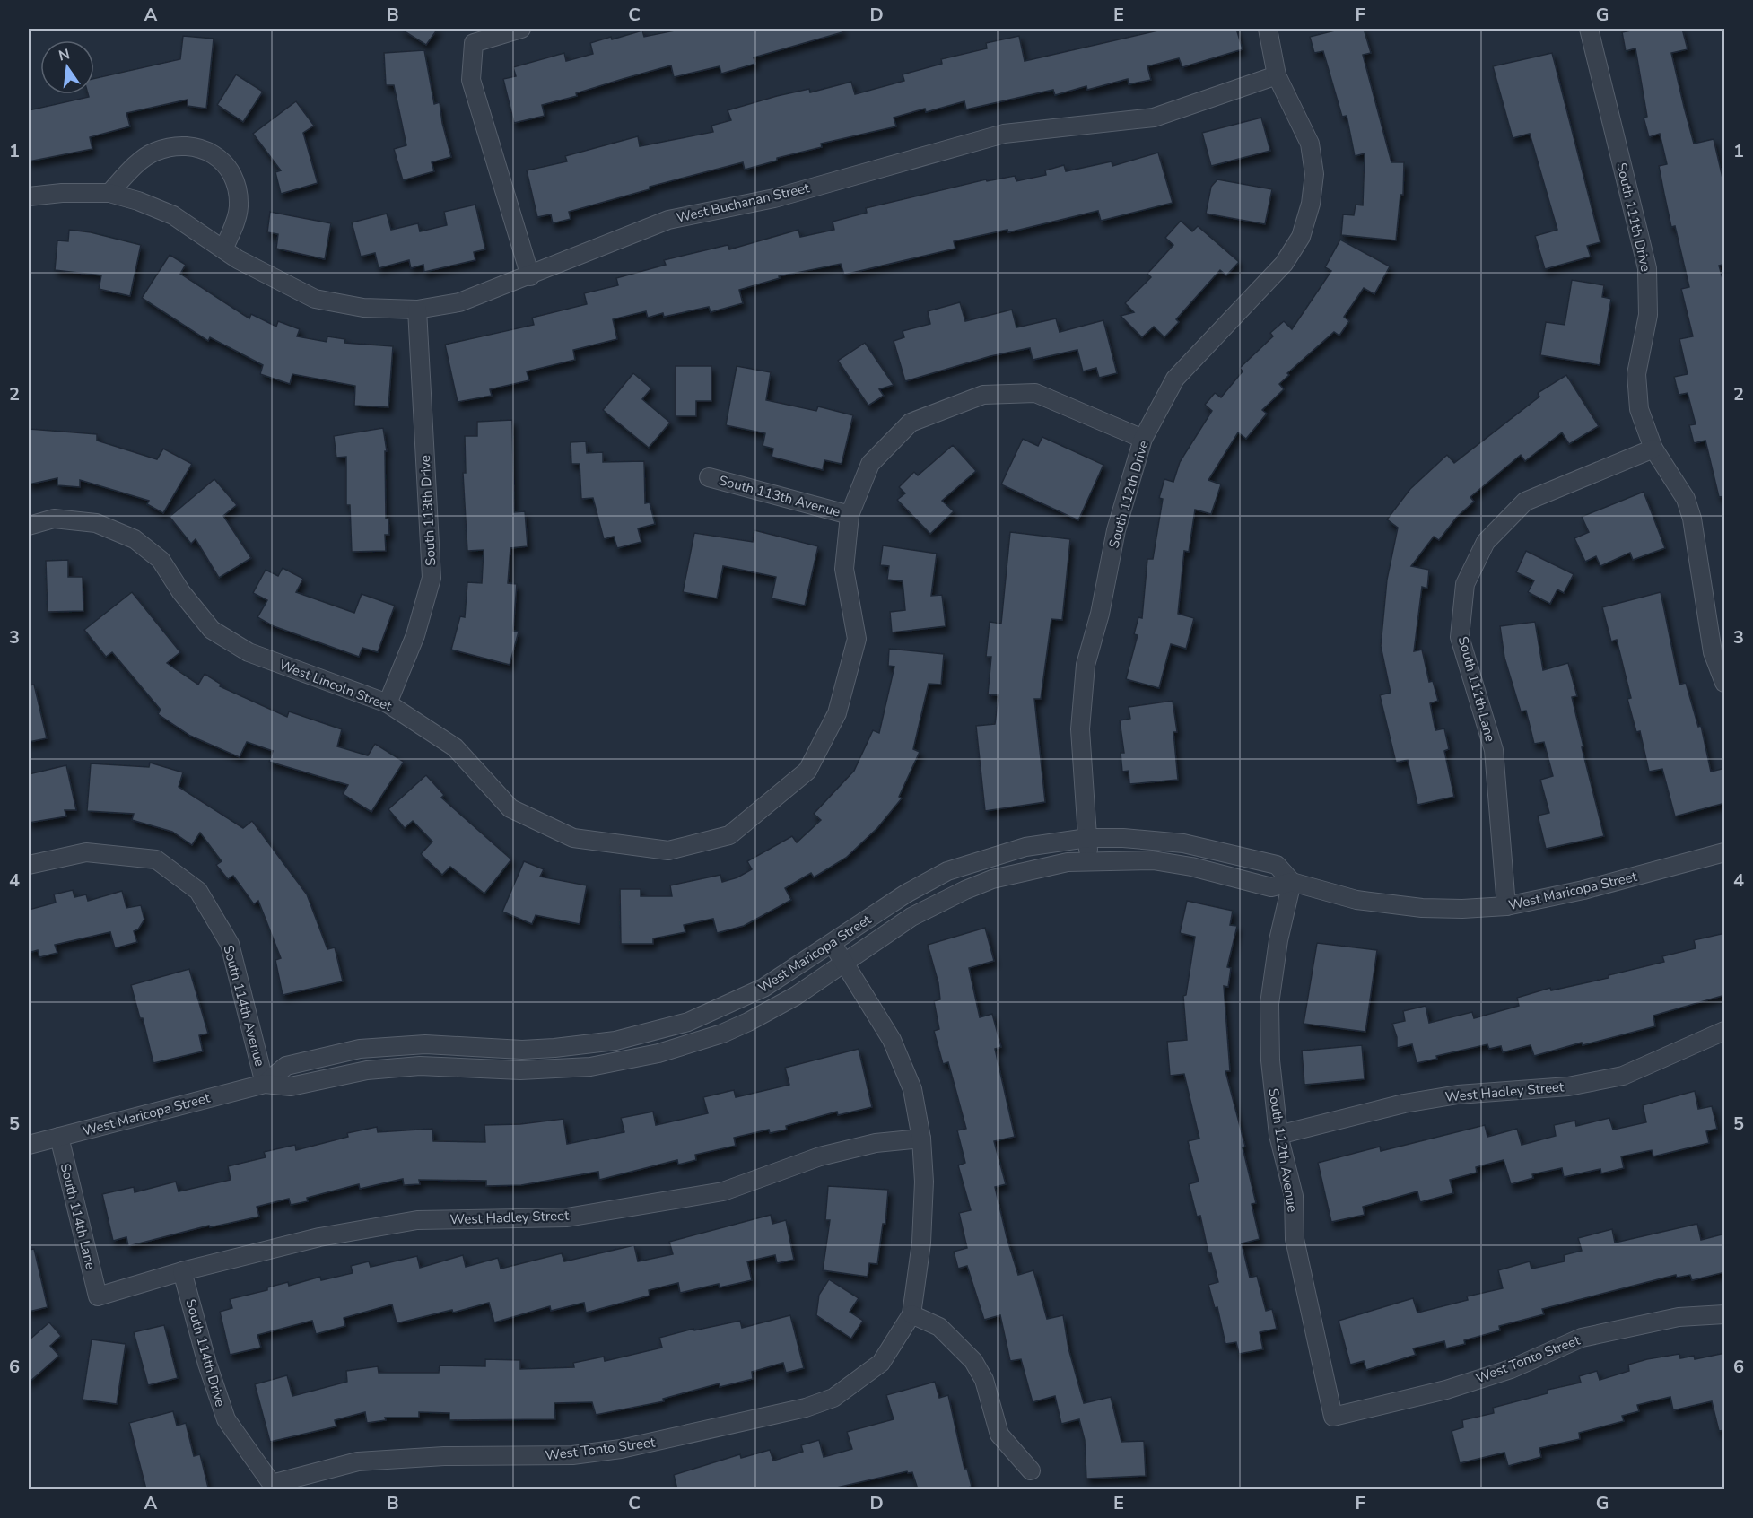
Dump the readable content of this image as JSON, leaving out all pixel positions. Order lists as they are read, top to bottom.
{
  "streets": {
    "street": [
      "West Buchanan Street",
      "South 111th Drive",
      "South 112th Drive",
      "South 113th Avenue",
      "South 113th Drive",
      "West Lincoln Street",
      "South 111th Lane",
      "West Maricopa Street",
      "South 114th Avenue",
      "West Hadley Street",
      "South 112th Avenue",
      "South 114th Lane",
      "South 114th Drive",
      "West Tonto Street"
    ]
  },
  "crossings": [
    ["West Buchanan Street", "South 112th Drive"],
    ["West Buchanan Street", "South 113th Drive"],
    ["South 111th Drive", "South 111th Lane"],
    ["South 112th Drive", "West Lincoln Street"],
    ["South 112th Drive", "West Maricopa Street"],
    ["South 113th Avenue", "West Lincoln Street"],
    ["South 113th Drive", "West Lincoln Street"],
    ["South 111th Lane", "West Maricopa Street"],
    ["West Maricopa Street", "South 114th Avenue"],
    ["West Maricopa Street", "South 112th Avenue"],
    ["West Maricopa Street", "South 114th Lane"],
    ["West Hadley Street", "South 112th Avenue"],
    ["West Hadley Street", "South 114th Lane"],
    ["West Hadley Street", "South 114th Drive"],
    ["South 112th Avenue", "West Tonto Street"],
    ["South 114th Drive", "West Tonto Street"]
  ],
  "north": "top",
  "grid": {
    "columns": [
      "A",
      "B",
      "C",
      "D",
      "E",
      "F",
      "G"
    ],
    "rows": [
      "1",
      "2",
      "3",
      "4",
      "5",
      "6"
    ]
  }
}
